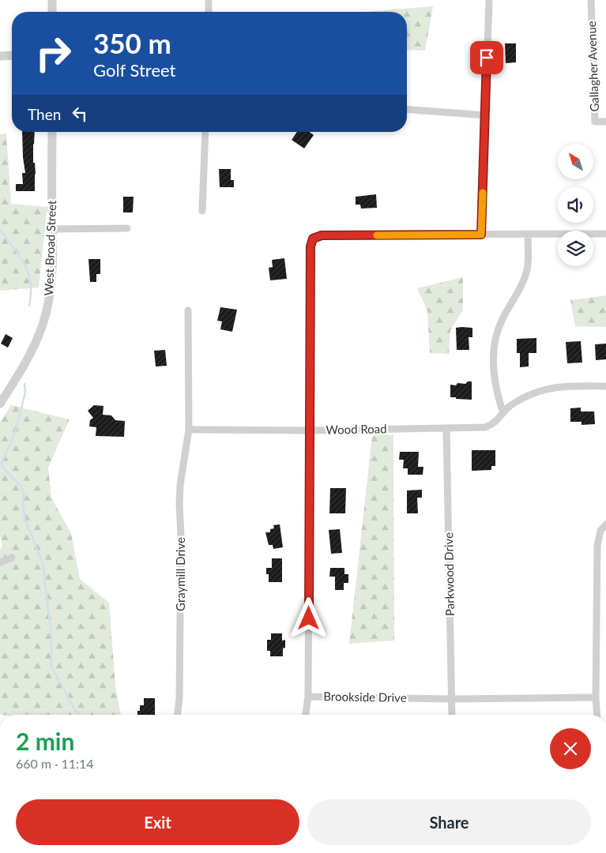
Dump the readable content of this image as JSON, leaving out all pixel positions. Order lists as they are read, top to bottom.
{
  "streets": {
    "street": [
      "Gallagher Avenue",
      "West Broad Street",
      "Wood Road",
      "Graymill Drive",
      "Parkwood Drive",
      "Brookside Drive"
    ]
  },
  "crossings": [
    ["Wood Road", "Graymill Drive"],
    ["Wood Road", "Parkwood Drive"],
    ["Wood Road", "Brookside Drive"],
    ["Parkwood Drive", "Brookside Drive"]
  ],
  "north": "top left",
  "page": {
    "turn": ["350 m", "Golf Street"],
    "then": "Then",
    "heading": ["2 min", "660 m · 11:14"],
    "buttons": ["Exit", "Share"]
  }
}
